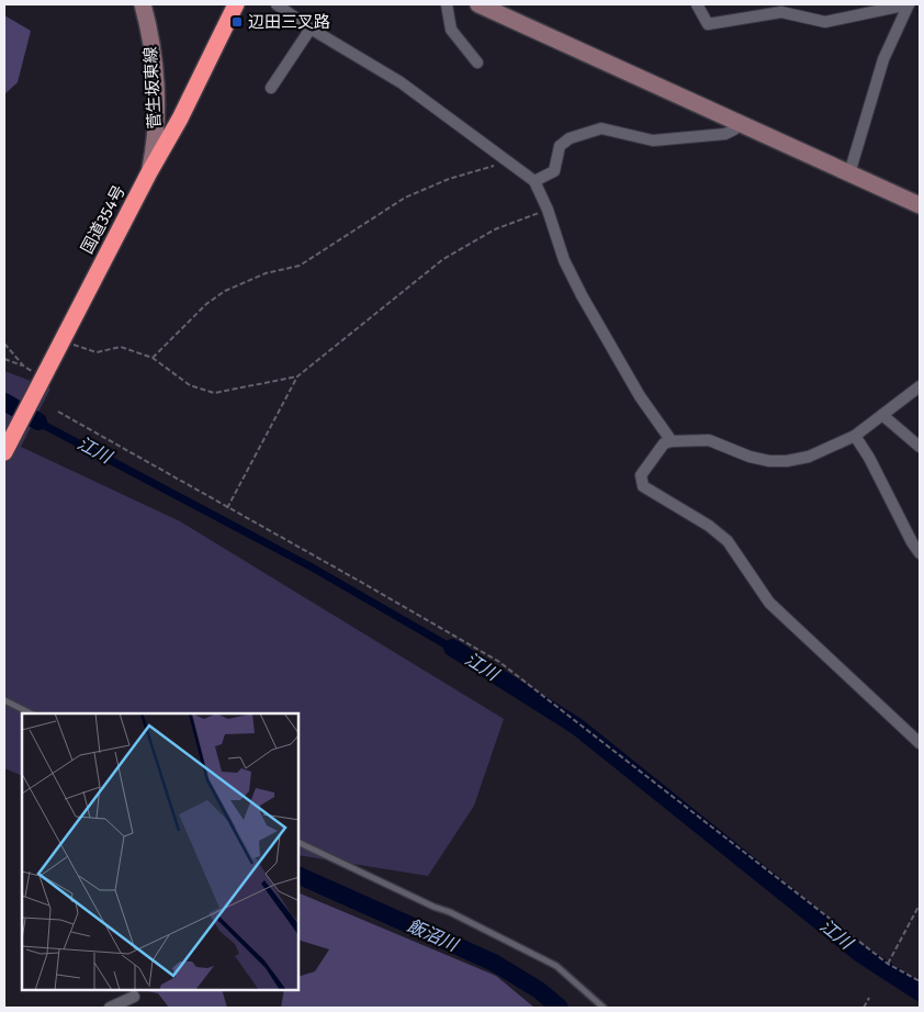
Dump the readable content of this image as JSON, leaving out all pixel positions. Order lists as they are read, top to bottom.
{
  "streets": {
    "highway": ["国道354号"],
    "street": ["菅生坂東線"]
  },
  "crossings": [
    ["菅生坂東線", "国道354号"]
  ],
  "water": ["江川", "飯沼川"],
  "places": {
    "transit": ["辺田三叉路"]
  }
}
